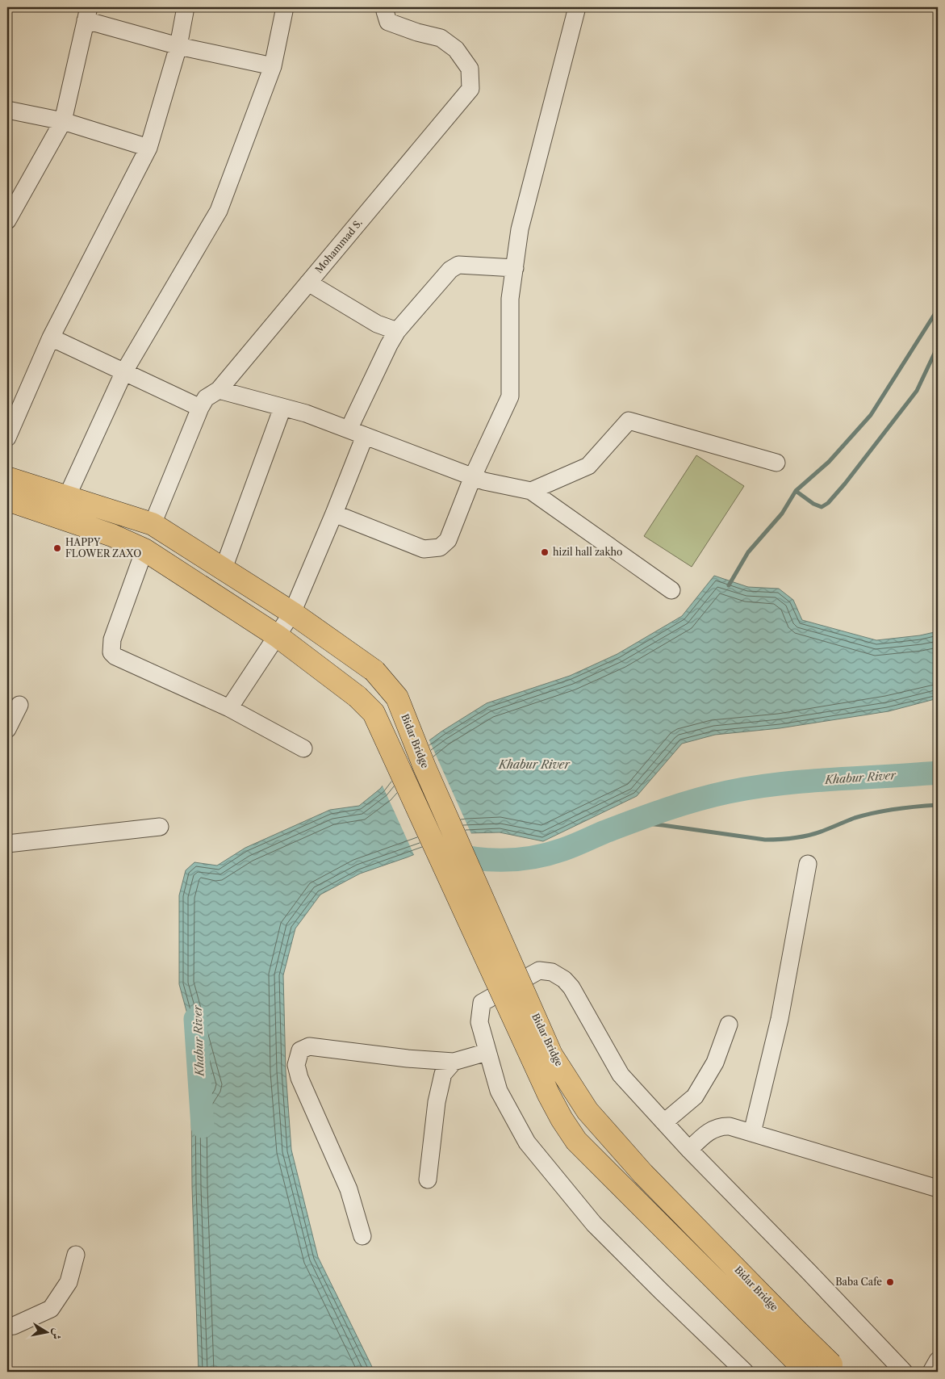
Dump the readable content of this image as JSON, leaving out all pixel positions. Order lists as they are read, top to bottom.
{
  "streets": {
    "main road": ["Bidar Bridge"],
    "street": ["Mohammad S."]
  },
  "crossings": [
    ["Mohammad S.", "Bidar Bridge"]
  ],
  "water": ["Khabur River"],
  "places": ["HAPPY FLOWER ZAXO", "hizil hall zakho", "Baba Cafe"],
  "north": "right"
}
